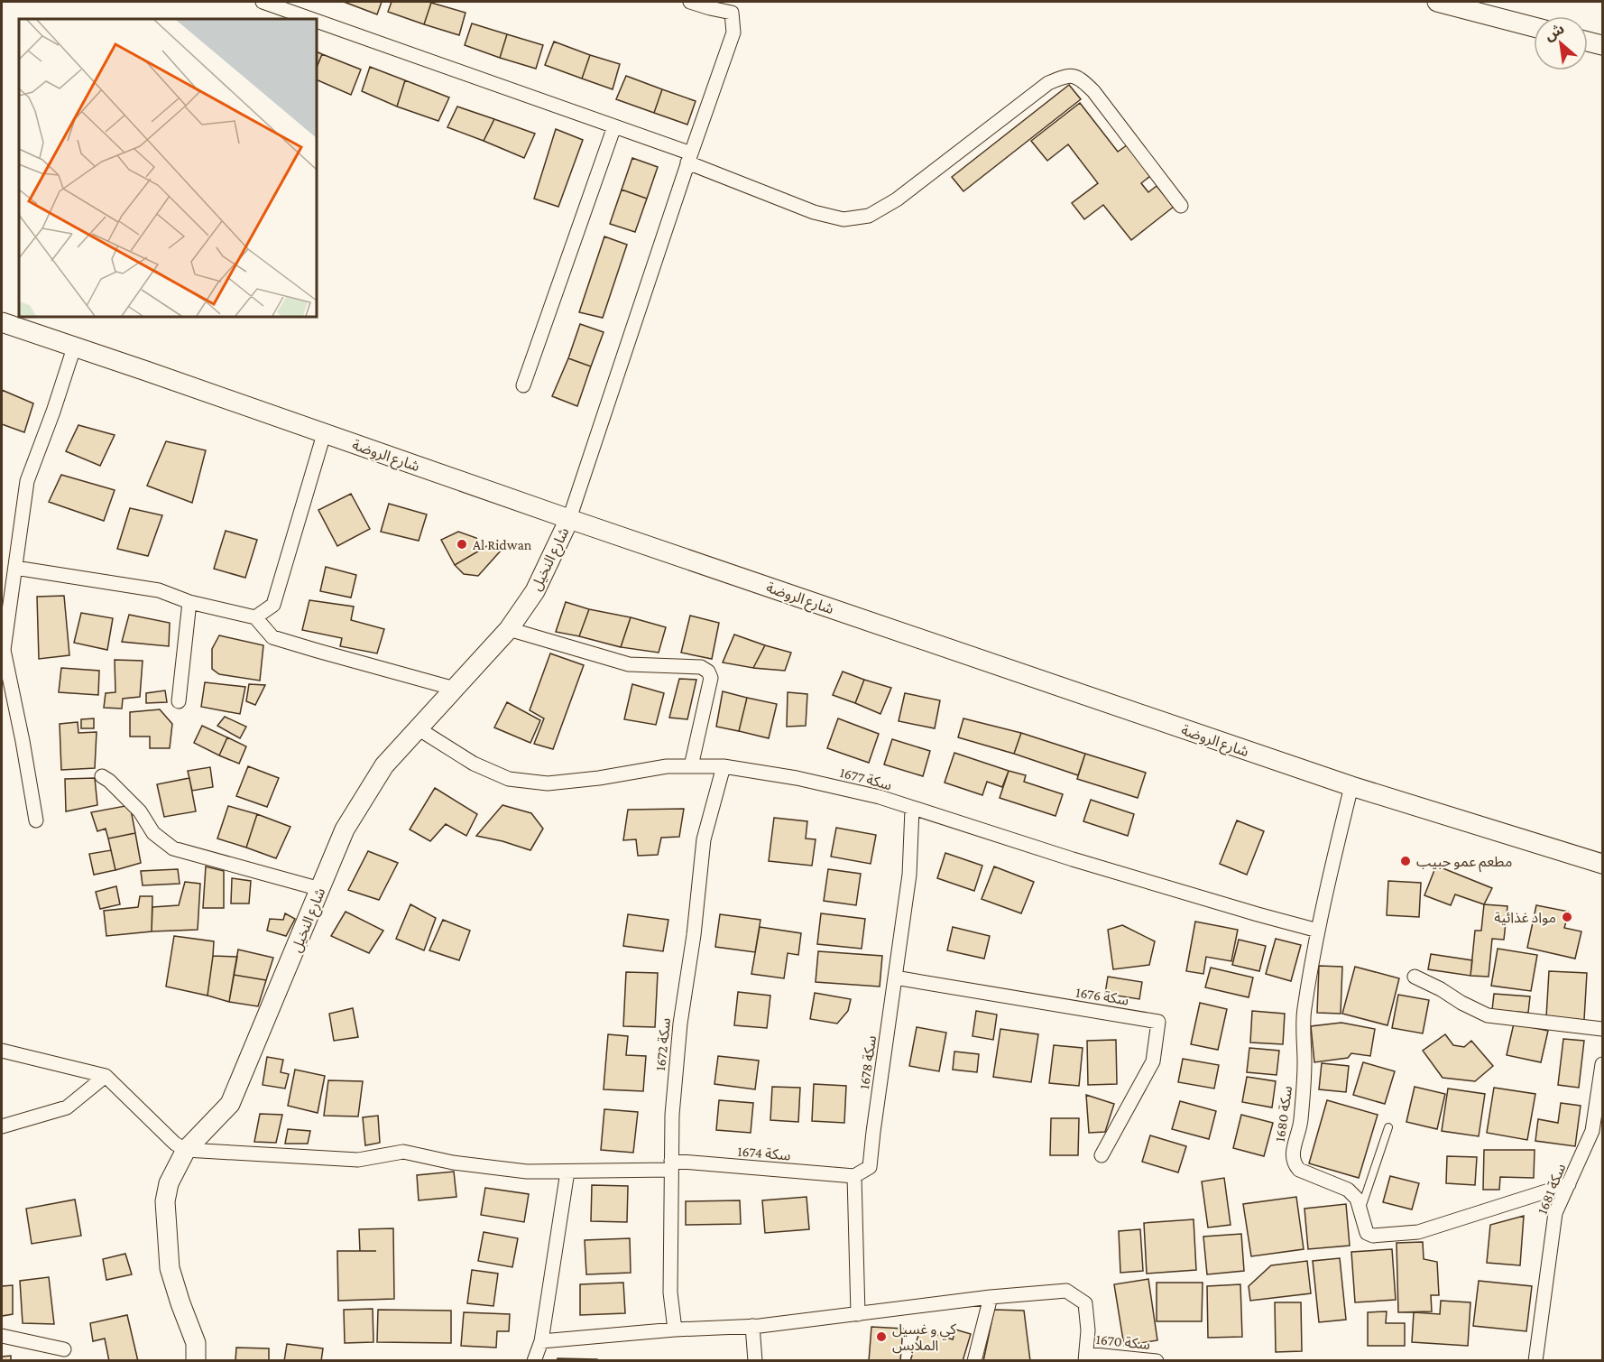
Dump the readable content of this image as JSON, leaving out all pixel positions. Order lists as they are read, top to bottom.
{
  "streets": {
    "main road": ["شارع الروضة", "شارع النخيل"],
    "street": [
      "سكة 1677",
      "سكة 1676",
      "سكة 1672",
      "سكة 1678",
      "سكة 1680",
      "سكة 1674",
      "سكة 1681",
      "سكة 1670"
    ]
  },
  "crossings": [
    ["شارع الروضة", "شارع النخيل"],
    ["شارع الروضة", "سكة 1680"],
    ["شارع النخيل", "سكة 1677"],
    ["شارع النخيل", "سكة 1674"],
    ["سكة 1677", "سكة 1672"],
    ["سكة 1677", "سكة 1678"],
    ["سكة 1677", "سكة 1680"],
    ["سكة 1676", "سكة 1678"],
    ["سكة 1672", "سكة 1674"],
    ["سكة 1678", "سكة 1674"],
    ["سكة 1680", "سكة 1681"]
  ],
  "places": [
    "Al Ridwan",
    "مطعم عمو حبيب",
    "مواد غذائية",
    "كي و غسيل الملابس"
  ],
  "north": "top left"
}
